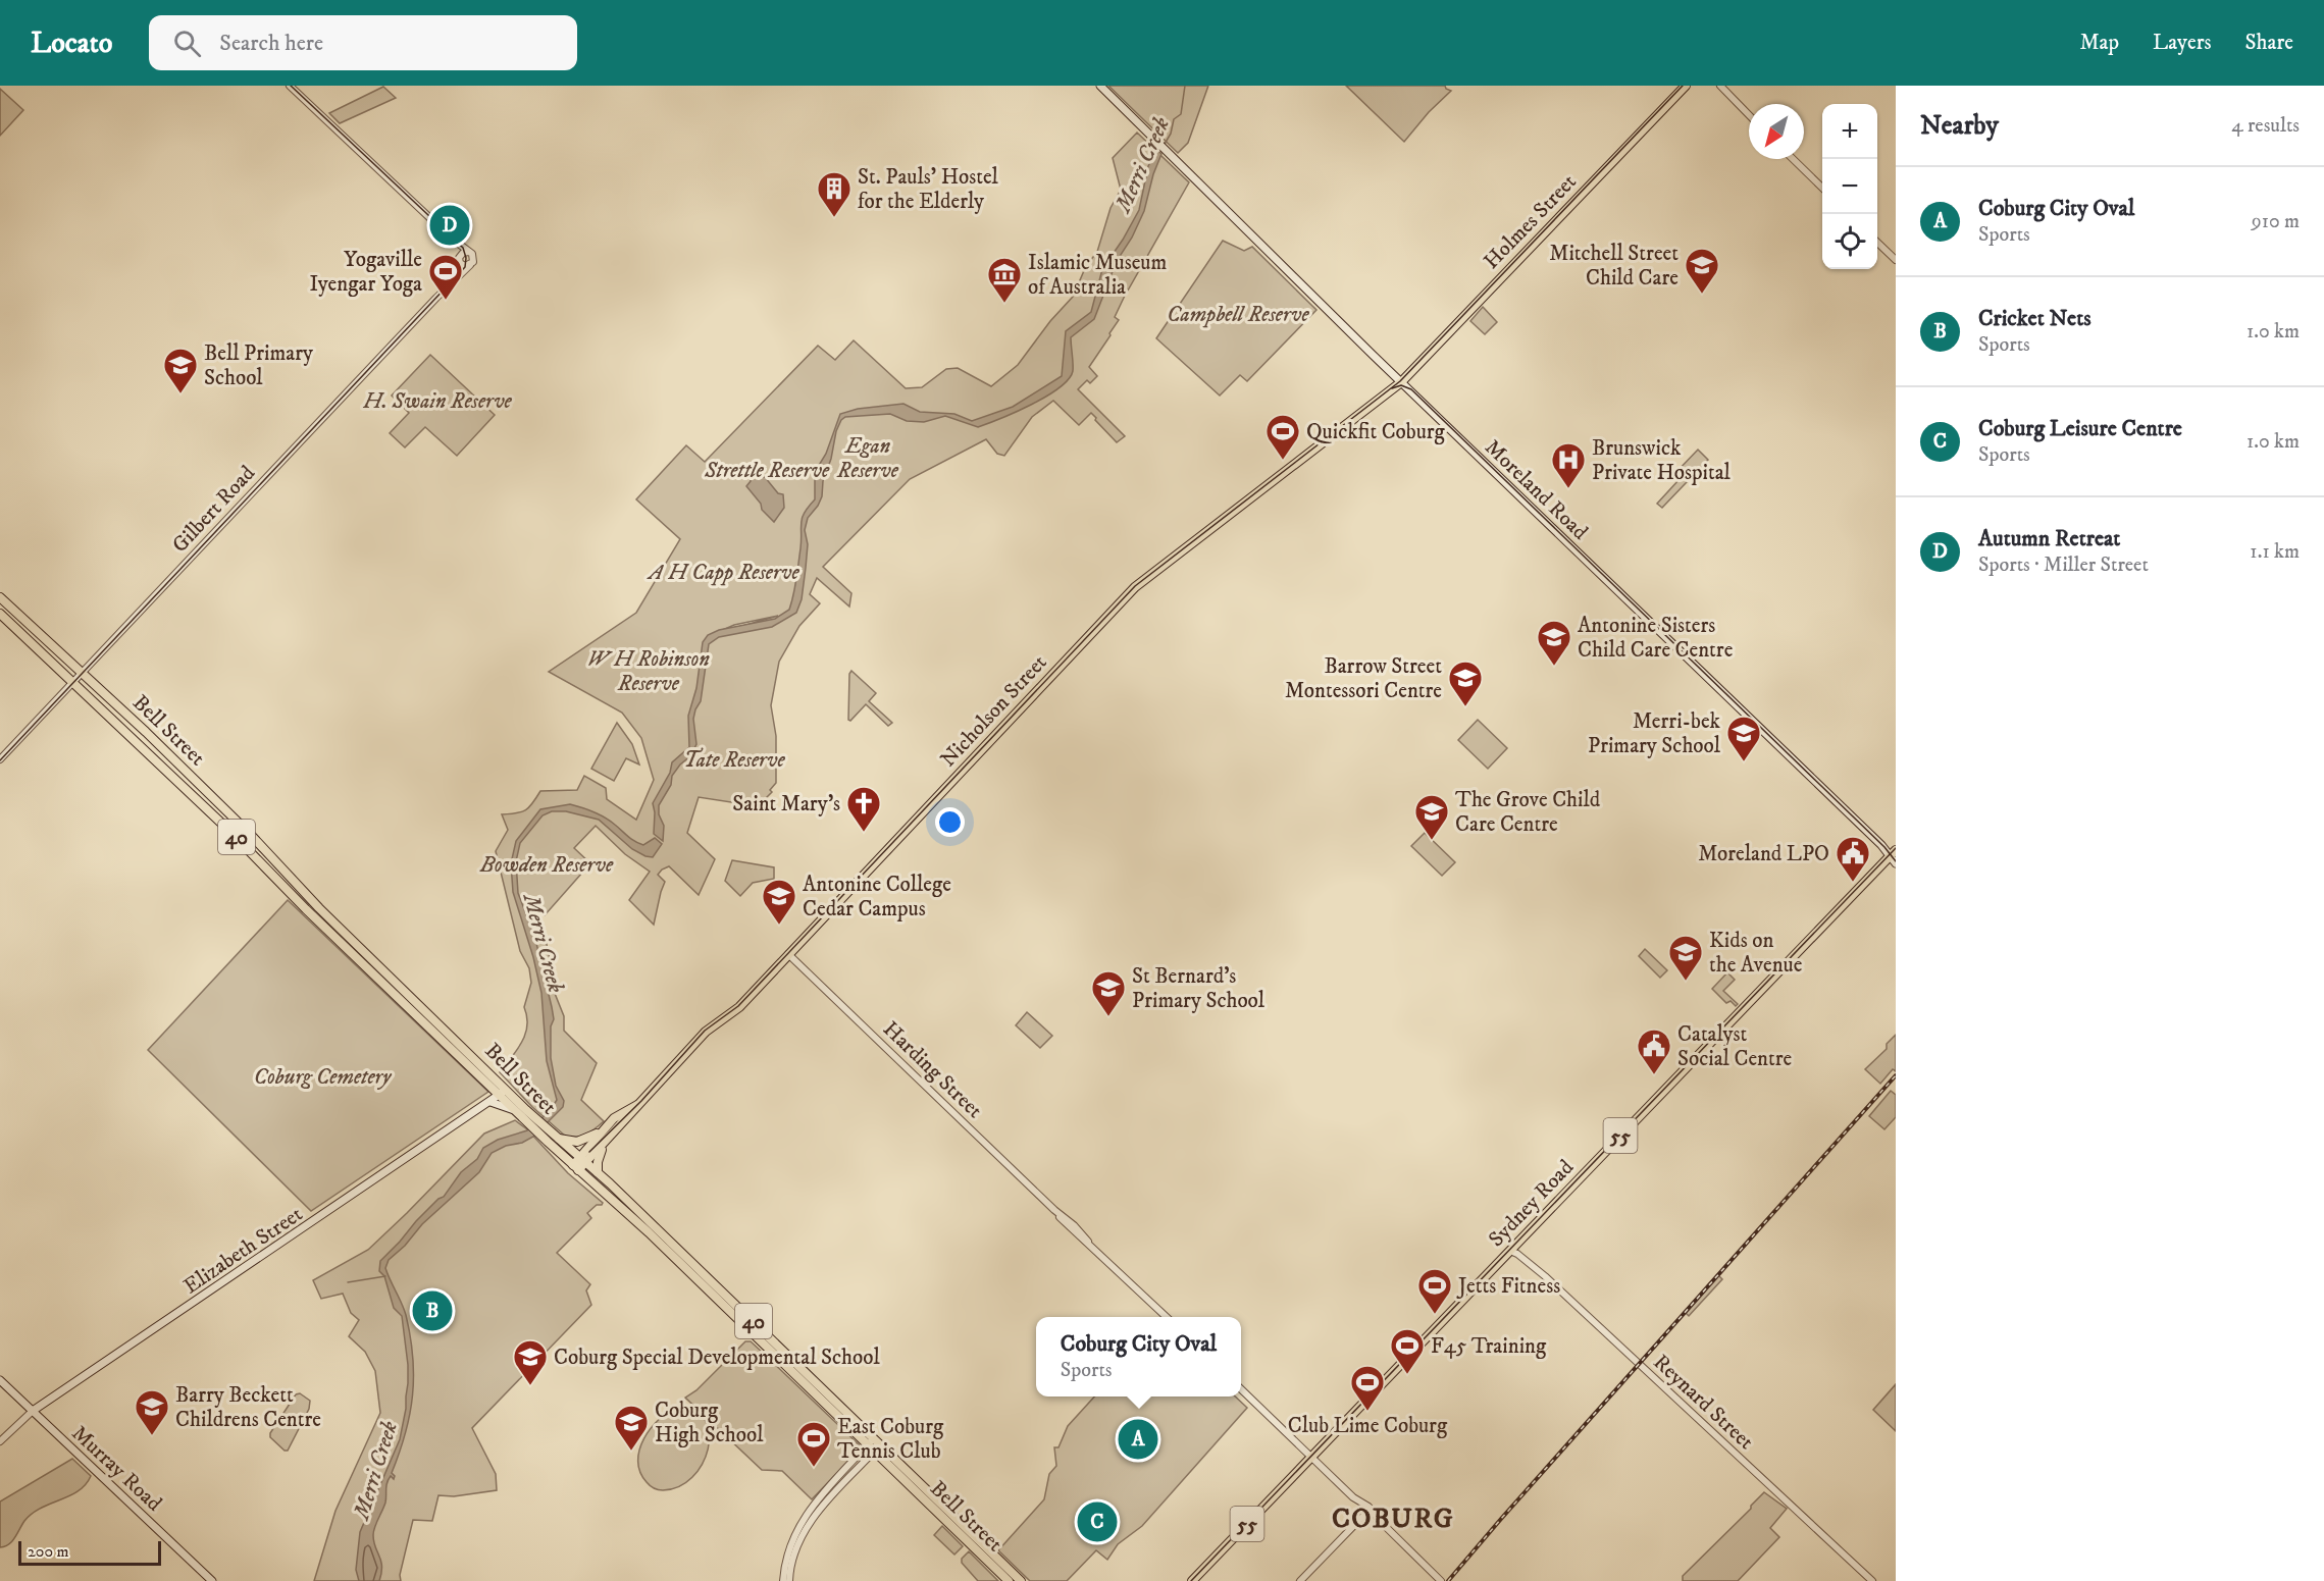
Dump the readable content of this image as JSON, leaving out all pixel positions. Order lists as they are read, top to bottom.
{
  "streets": {
    "main road": [
      "Holmes Street",
      "Moreland Road",
      "Nicholson Street",
      "Bell Street",
      "40",
      "55",
      "Sydney Road",
      "Elizabeth Street",
      "Murray Road"
    ],
    "street": ["Gilbert Road", "Harding Street", "Reynard Street"]
  },
  "crossings": [
    ["Holmes Street", "Moreland Road"],
    ["Holmes Street", "Nicholson Street"],
    ["Moreland Road", "Nicholson Street"],
    ["Moreland Road", "Sydney Road"],
    ["Gilbert Road", "Bell Street"],
    ["Nicholson Street", "Bell Street"],
    ["Nicholson Street", "Harding Street"],
    ["Bell Street", "Elizabeth Street"],
    ["Sydney Road", "Reynard Street"],
    ["Elizabeth Street", "Murray Road"]
  ],
  "districts": ["COBURG"],
  "water": ["Merri Creek"],
  "parks": [
    "Campbell Reserve",
    "H. Swain Reserve",
    "Egan Reserve",
    "Strettle Reserve",
    "A H Capp Reserve",
    "W H Robinson Reserve",
    "Tate Reserve",
    "Bowden Reserve",
    "Coburg Cemetery"
  ],
  "places": {
    "building": ["St. Pauls' Hostel for the Elderly"],
    "school or university": [
      "Mitchell Street Child Care",
      "Bell Primary School",
      "Antonine Sisters Child Care Centre",
      "Barrow Street Montessori Centre",
      "Merri-bek Primary School",
      "The Grove Child Care Centre",
      "Antonine College Cedar Campus",
      "Kids on the Avenue",
      "St Bernard's Primary School",
      "Coburg Special Developmental School",
      "Barry Beckett Childrens Centre",
      "Coburg High School"
    ],
    "sports": [
      "Yogaville Iyengar Yoga",
      "Quickfit Coburg",
      "Jetts Fitness",
      "F45 Training",
      "Club Lime Coburg",
      "East Coburg Tennis Club"
    ],
    "museum": ["Islamic Museum of Australia"],
    "hospital": ["Brunswick Private Hospital"],
    "church": ["Saint Mary's"],
    "public building": ["Moreland LPO", "Catalyst Social Centre"]
  },
  "scale_bar": "200 m",
  "north": "bottom left",
  "page": {
    "header": "Locato",
    "search": "Search here",
    "nav": ["Map", "Layers", "Share"],
    "heading": ["Nearby", "4 results"],
    "map_buttons": ["+", "−"],
    "list": [
      {
        "mark": "A",
        "name": "Coburg City Oval",
        "note": "Sports",
        "value": "910 m"
      },
      {
        "mark": "B",
        "name": "Cricket Nets",
        "note": "Sports",
        "value": "1.0 km"
      },
      {
        "mark": "C",
        "name": "Coburg Leisure Centre",
        "note": "Sports",
        "value": "1.0 km"
      },
      {
        "mark": "D",
        "name": "Autumn Retreat",
        "note": "Sports · Miller Street",
        "value": "1.1 km"
      }
    ],
    "pins": [
      "D",
      "B",
      "A",
      "C"
    ],
    "popup": ["Coburg City Oval", "Sports"],
    "scale": "200 m"
  }
}
